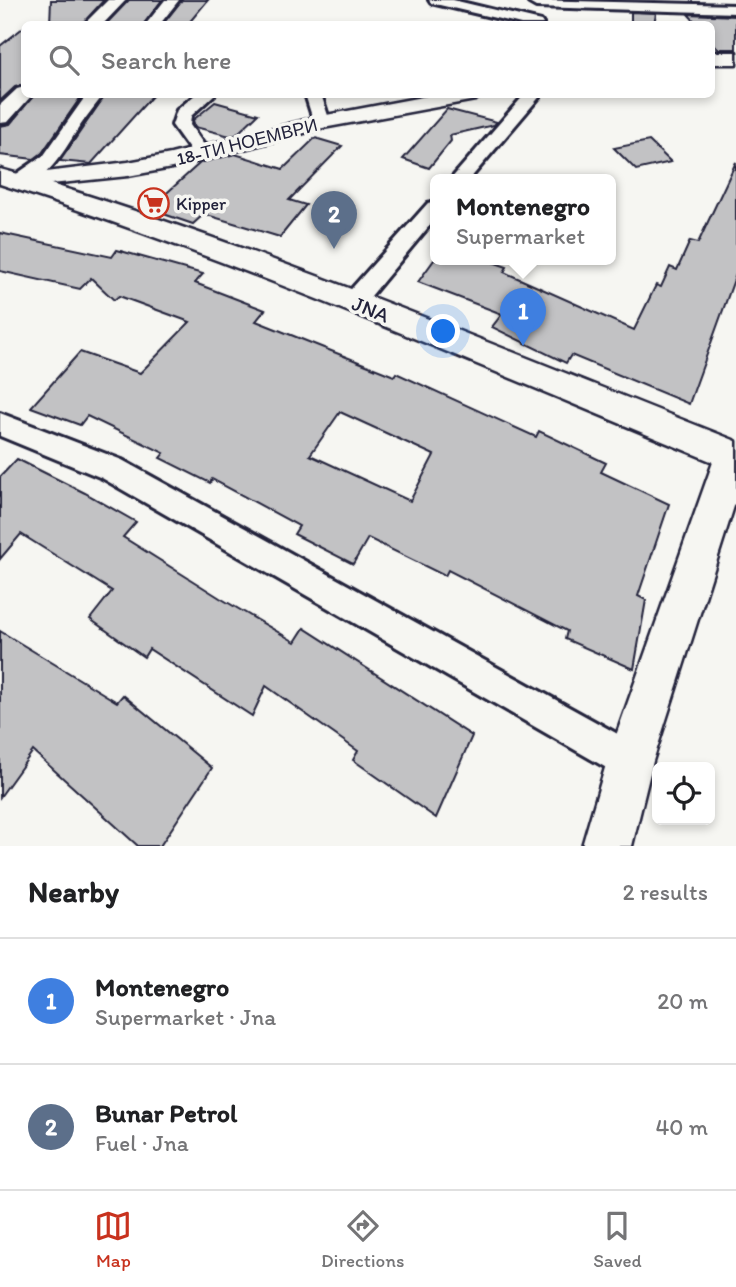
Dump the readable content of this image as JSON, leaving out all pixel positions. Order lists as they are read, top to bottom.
{
  "streets": {
    "street": ["18-ТИ НОЕМВРИ", "JNA"]
  },
  "crossings": [
    ["18-ТИ НОЕМВРИ", "JNA"]
  ],
  "places": {
    "supermarket": ["Kipper"]
  },
  "page": {
    "search": "Search here",
    "popup": ["Montenegro", "Supermarket"],
    "pins": ["2", "1"],
    "heading": ["Nearby", "2 results"],
    "list": [
      {
        "mark": "1",
        "name": "Montenegro",
        "note": "Supermarket · Jna",
        "value": "20 m"
      },
      {
        "mark": "2",
        "name": "Bunar Petrol",
        "note": "Fuel · Jna",
        "value": "40 m"
      }
    ],
    "nav": ["Map", "Directions", "Saved"]
  }
}
